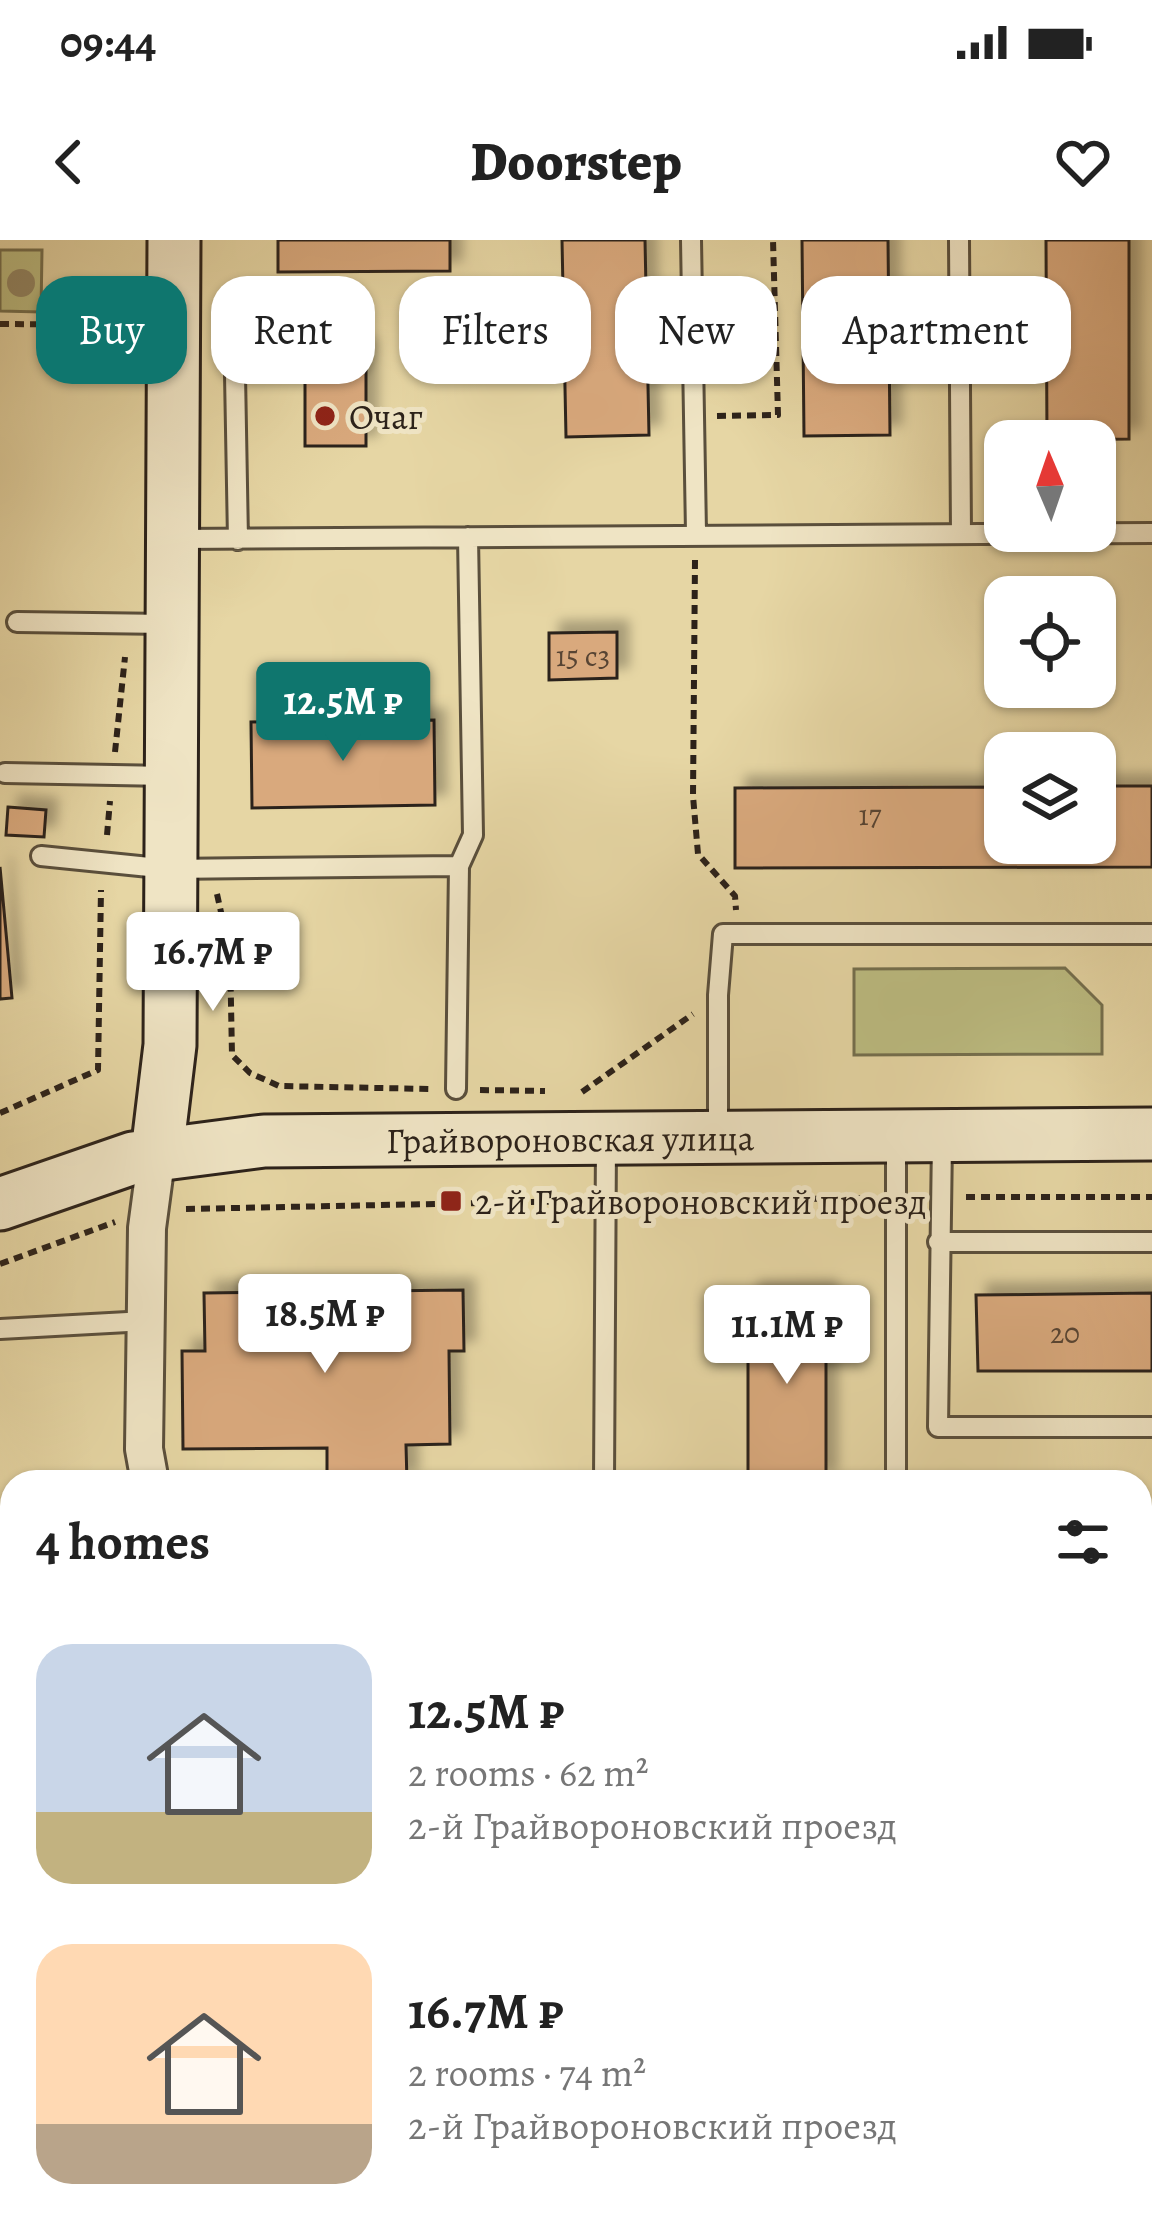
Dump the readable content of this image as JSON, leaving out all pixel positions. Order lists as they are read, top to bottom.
{
  "streets": {
    "main road": ["Грайвороновская улица"]
  },
  "places": {
    "other": ["Очаг"],
    "transit": ["2-й Грайвороновский проезд"]
  },
  "house_numbers": ["15 с3", "17", "20"],
  "north": "top",
  "page": {
    "status": "09:44",
    "header": "Doorstep",
    "chip": [
      "Buy",
      "Rent",
      "Filters",
      "New",
      "Apartment"
    ],
    "price": [
      "12.5M ₽",
      "16.7M ₽",
      "18.5M ₽",
      "11.1M ₽"
    ],
    "heading": "4 homes",
    "list": [
      {
        "name": "12.5M ₽",
        "note": "2 rooms · 62 m² · 2-й Грайвороновский проезд"
      },
      {
        "name": "16.7M ₽",
        "note": "2 rooms · 74 m² · 2-й Грайвороновский проезд"
      }
    ]
  }
}
